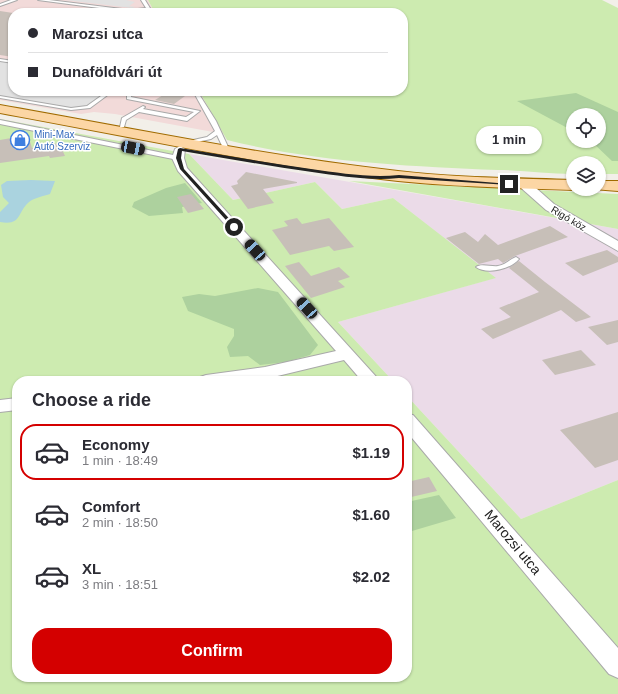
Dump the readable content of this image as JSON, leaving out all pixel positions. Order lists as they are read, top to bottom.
{
  "streets": {
    "street": ["Rigó köz", "Marozsi utca"]
  },
  "places": {
    "shop": ["Mini-Max Autó Szerviz"]
  },
  "page": {
    "banner": ["Marozsi utca", "Dunaföldvári út"],
    "bubble": "1 min",
    "heading": "Choose a ride",
    "list": [
      {
        "name": "Economy",
        "note": "1 min · 18:49",
        "value": "$1.19"
      },
      {
        "name": "Comfort",
        "note": "2 min · 18:50",
        "value": "$1.60"
      },
      {
        "name": "XL",
        "note": "3 min · 18:51",
        "value": "$2.02"
      }
    ],
    "buttons": "Confirm"
  }
}
